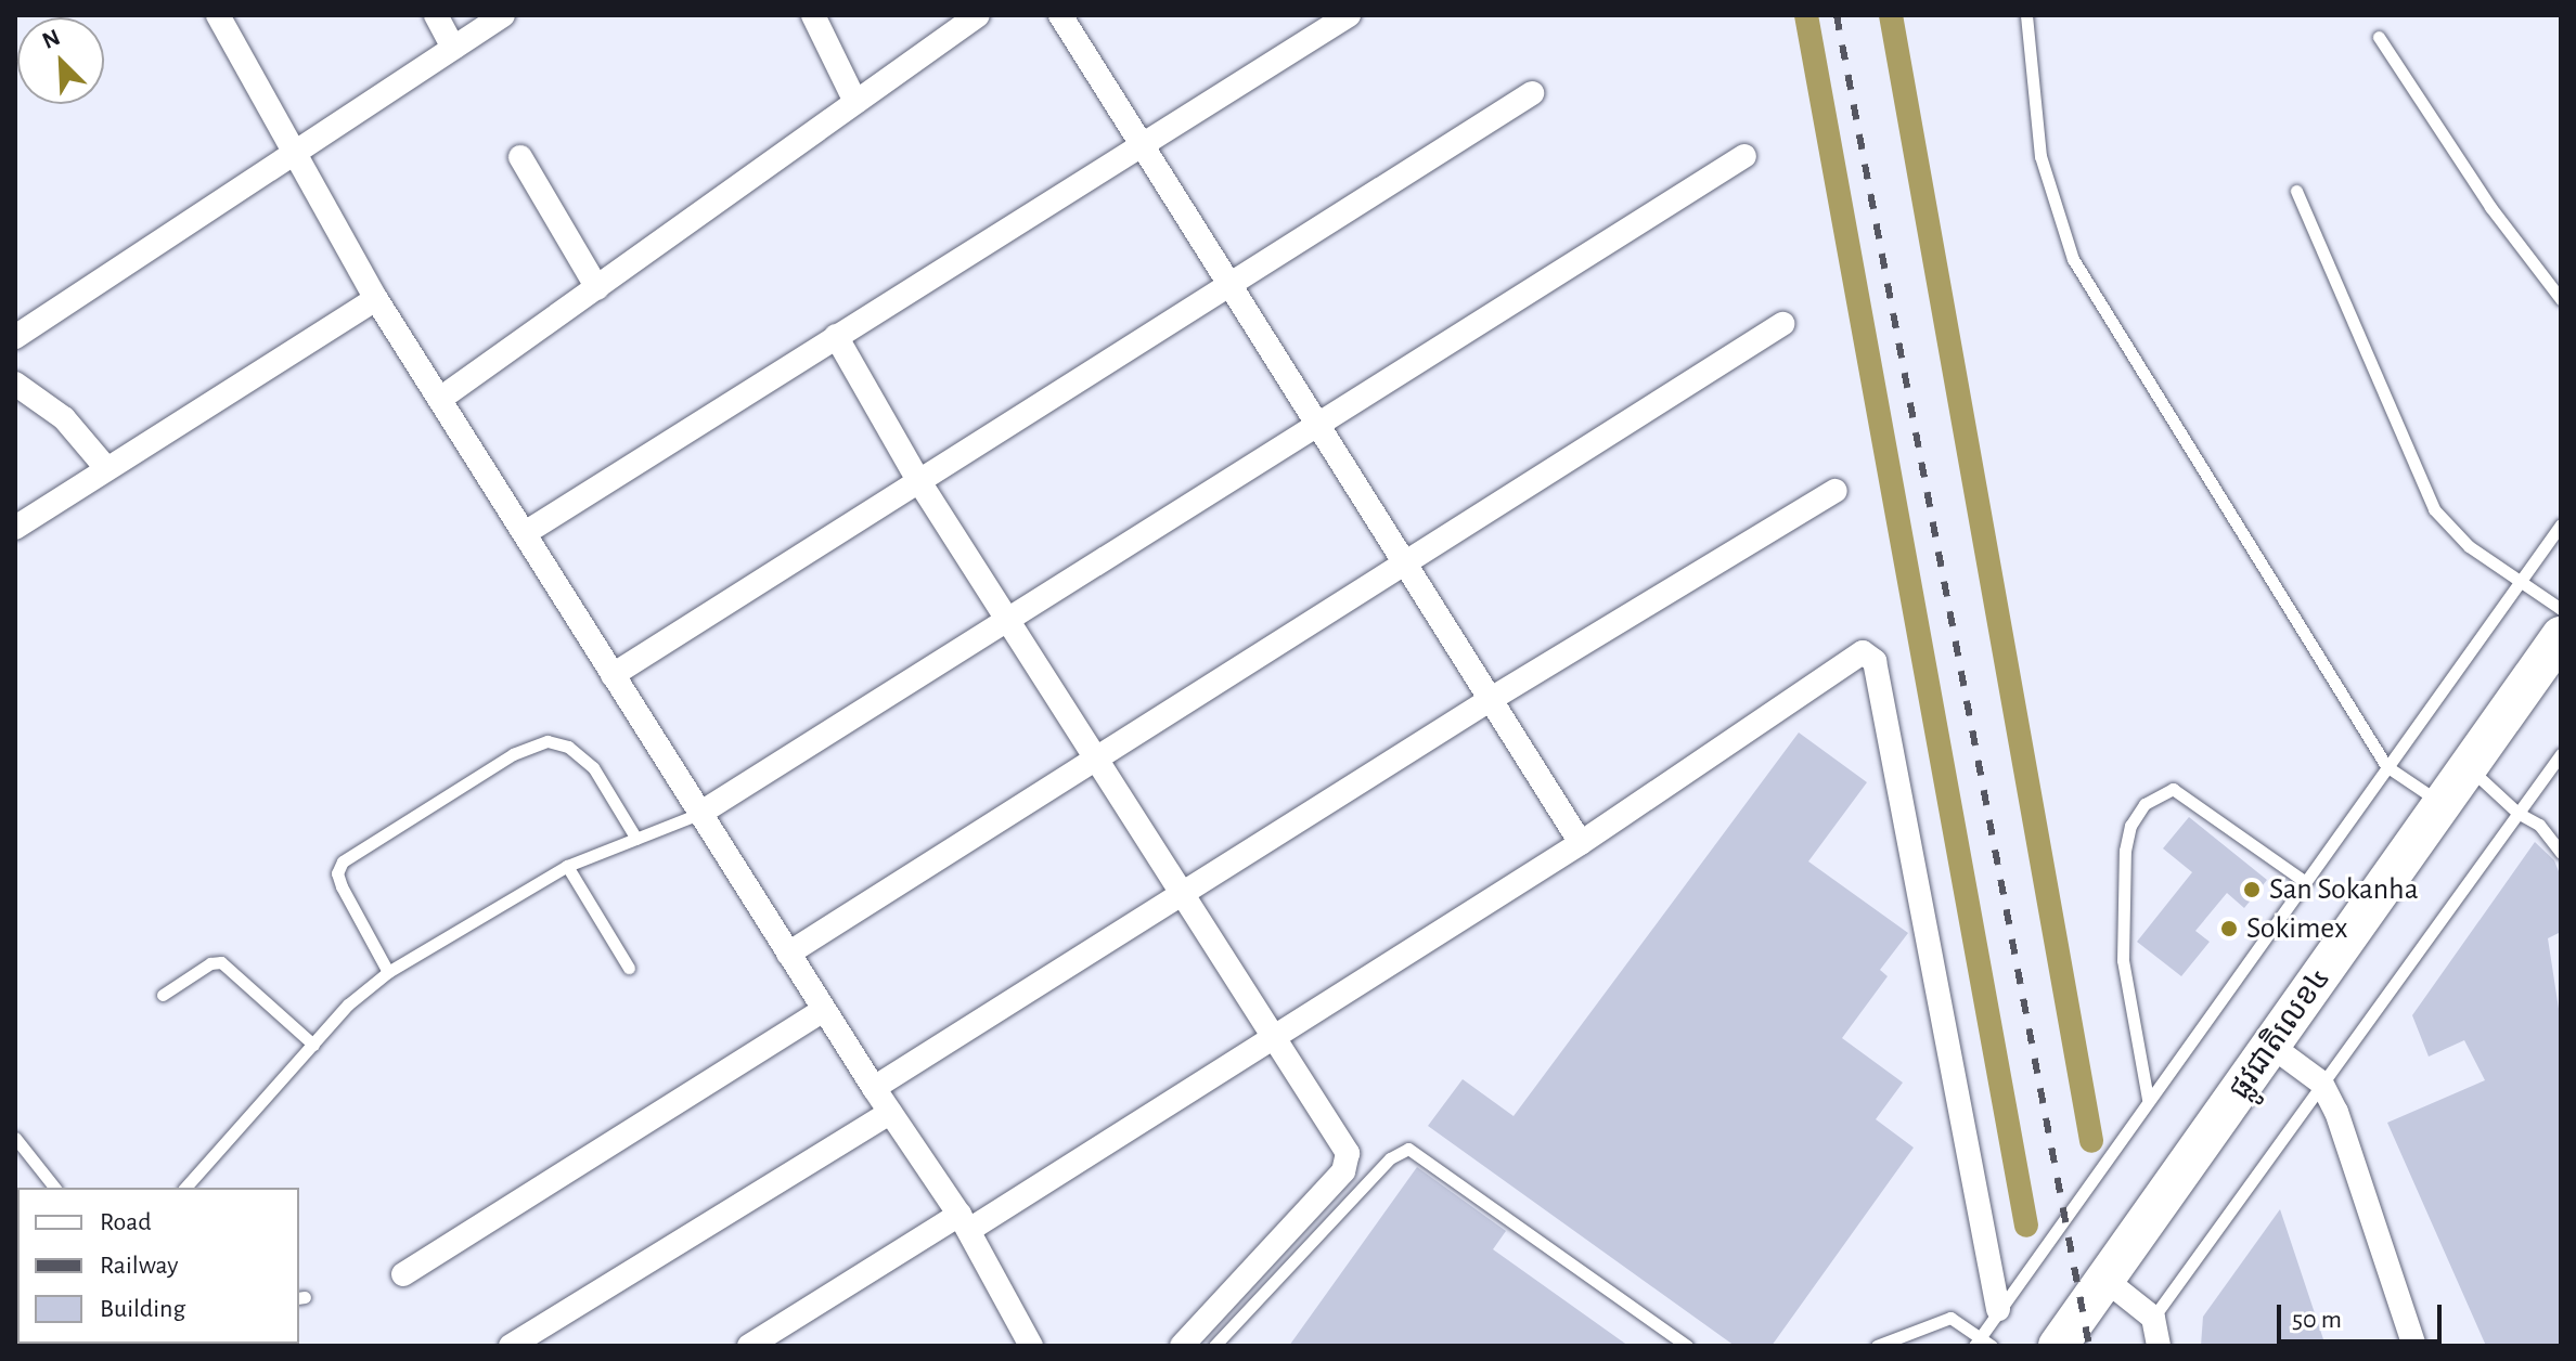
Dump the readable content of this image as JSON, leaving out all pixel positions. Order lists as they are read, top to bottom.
{
  "streets": {
    "highway": ["ផ្លូវជាតិលេខ៤"]
  },
  "places": ["San Sokanha", "Sokimex"],
  "legend": ["Road", "Railway", "Building"],
  "scale_bar": "50 m",
  "north": "top left"
}
